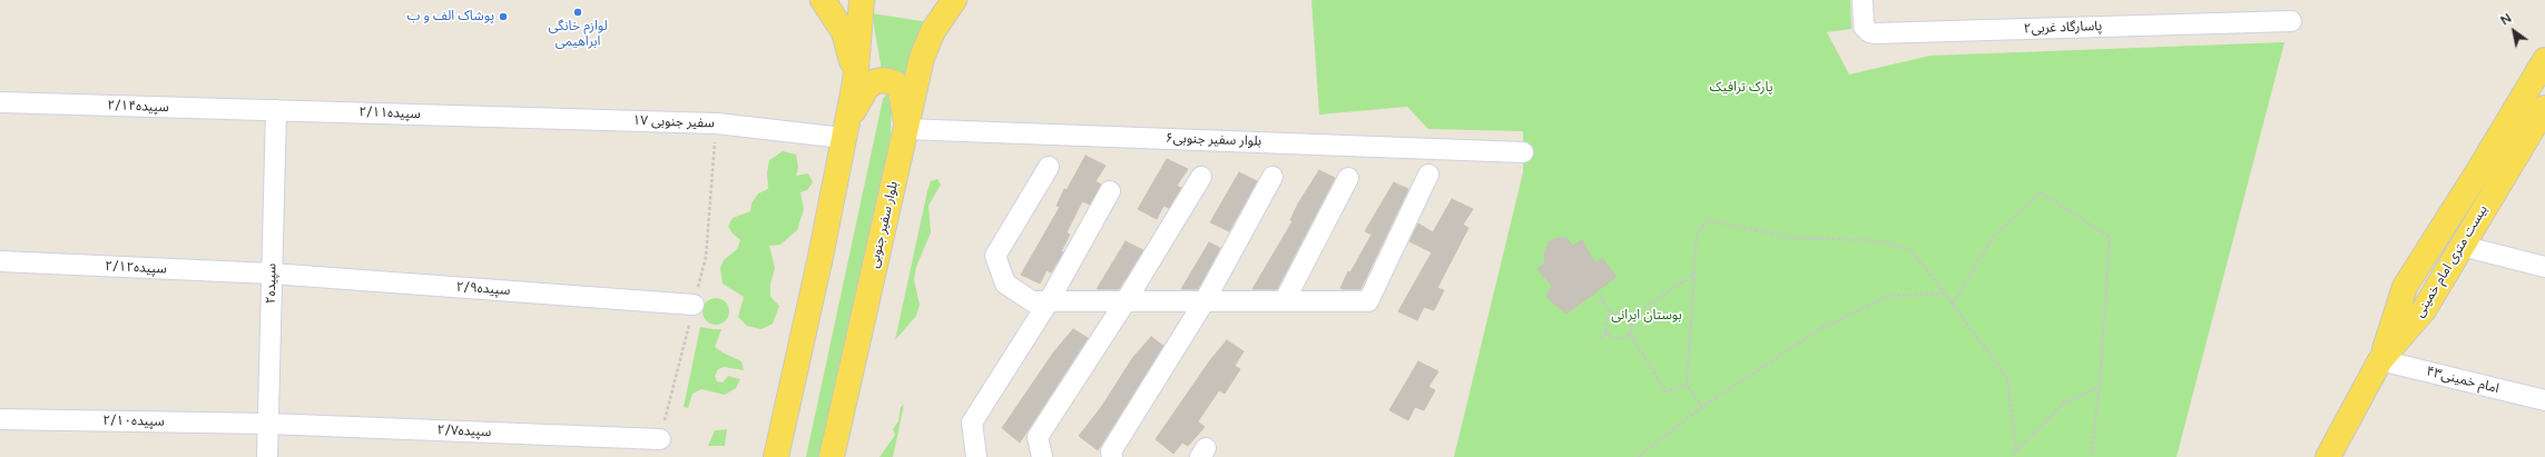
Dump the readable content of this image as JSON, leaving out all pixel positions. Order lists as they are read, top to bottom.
{
  "streets": {
    "main road": ["بلوار سفیر جنوبی", "بیست متری امام خمینی"],
    "street": [
      "پاسارگاد غربی۲",
      "سپیده۲/۱۴",
      "سپیده۲/۱۱",
      "سفیر جنوبی ۱۷",
      "بلوار سفیر جنوبی۶",
      "سپیده۲/۱۲",
      "سپیده۲",
      "سپیده۲/۹",
      "امام خمینی۴۳",
      "سپیده۲/۱۰",
      "سپیده۲/۷"
    ]
  },
  "crossings": [
    ["سپیده۲/۱۴", "سپیده۲/۱۱"],
    ["سپیده۲/۱۴", "سپیده۲"],
    ["سپیده۲/۱۱", "سفیر جنوبی ۱۷"],
    ["سپیده۲/۱۱", "سپیده۲"],
    ["بلوار سفیر جنوبی۶", "بلوار سفیر جنوبی"],
    ["بیست متری امام خمینی", "امام خمینی۴۳"],
    ["سپیده۲/۱۲", "سپیده۲"],
    ["سپیده۲/۱۲", "سپیده۲/۹"],
    ["سپیده۲", "سپیده۲/۹"],
    ["سپیده۲", "سپیده۲/۱۰"],
    ["سپیده۲", "سپیده۲/۷"],
    ["سپیده۲/۱۰", "سپیده۲/۷"]
  ],
  "parks": ["پارک ترافیک", "بوستان ایرانی"],
  "places": ["لوازم خانگی ابراهیمی", "پوشاک الف و ب"],
  "north": "top left"
}
